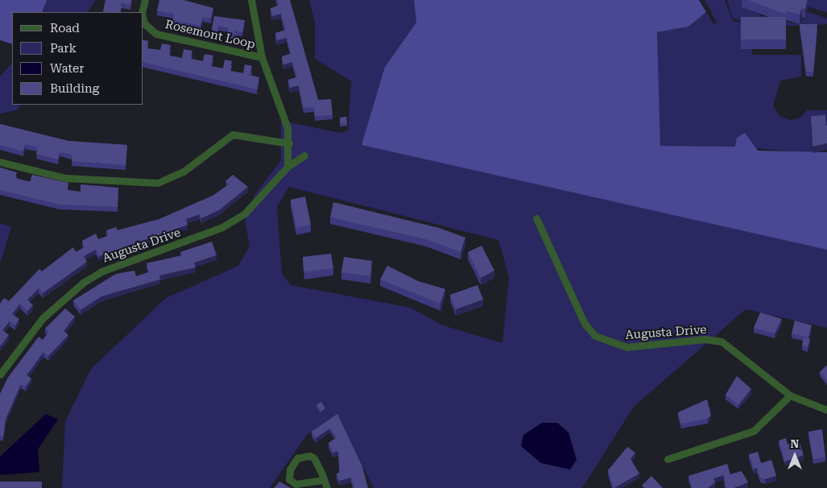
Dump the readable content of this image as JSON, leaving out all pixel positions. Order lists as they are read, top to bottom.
{
  "streets": {
    "street": ["Rosemont Loop", "Augusta Drive"]
  },
  "crossings": [
    ["Rosemont Loop", "Augusta Drive"]
  ],
  "legend": [
    "Road",
    "Park",
    "Water",
    "Building"
  ],
  "north": "top"
}
